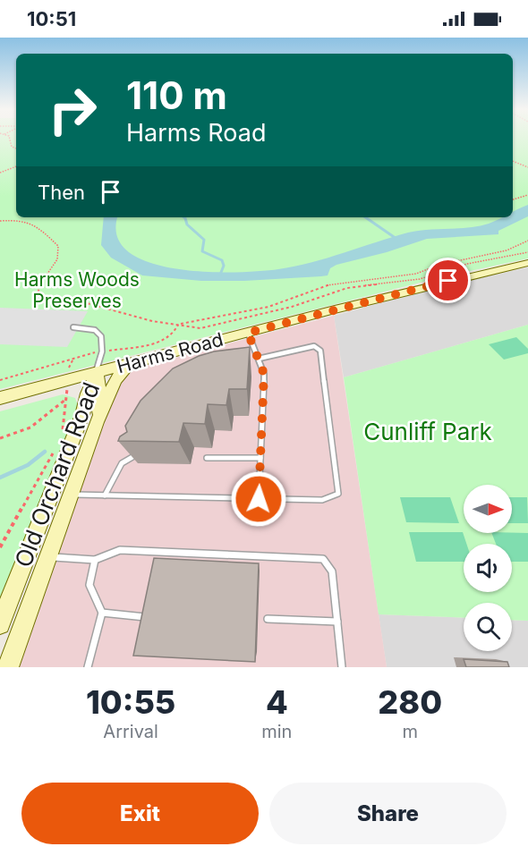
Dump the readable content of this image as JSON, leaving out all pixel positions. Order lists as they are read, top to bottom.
{
  "streets": {
    "main road": ["Harms Road", "Old Orchard Road"]
  },
  "crossings": [
    ["Harms Road", "Old Orchard Road"]
  ],
  "parks": ["Harms Woods Preserves", "Cunliff Park"],
  "north": "right",
  "page": {
    "status": "10:51",
    "turn": ["110 m", "Harms Road"],
    "then": "Then",
    "eta": [
      "10:55",
      "Arrival",
      "4",
      "min",
      "280",
      "m"
    ],
    "buttons": ["Exit", "Share"]
  }
}
